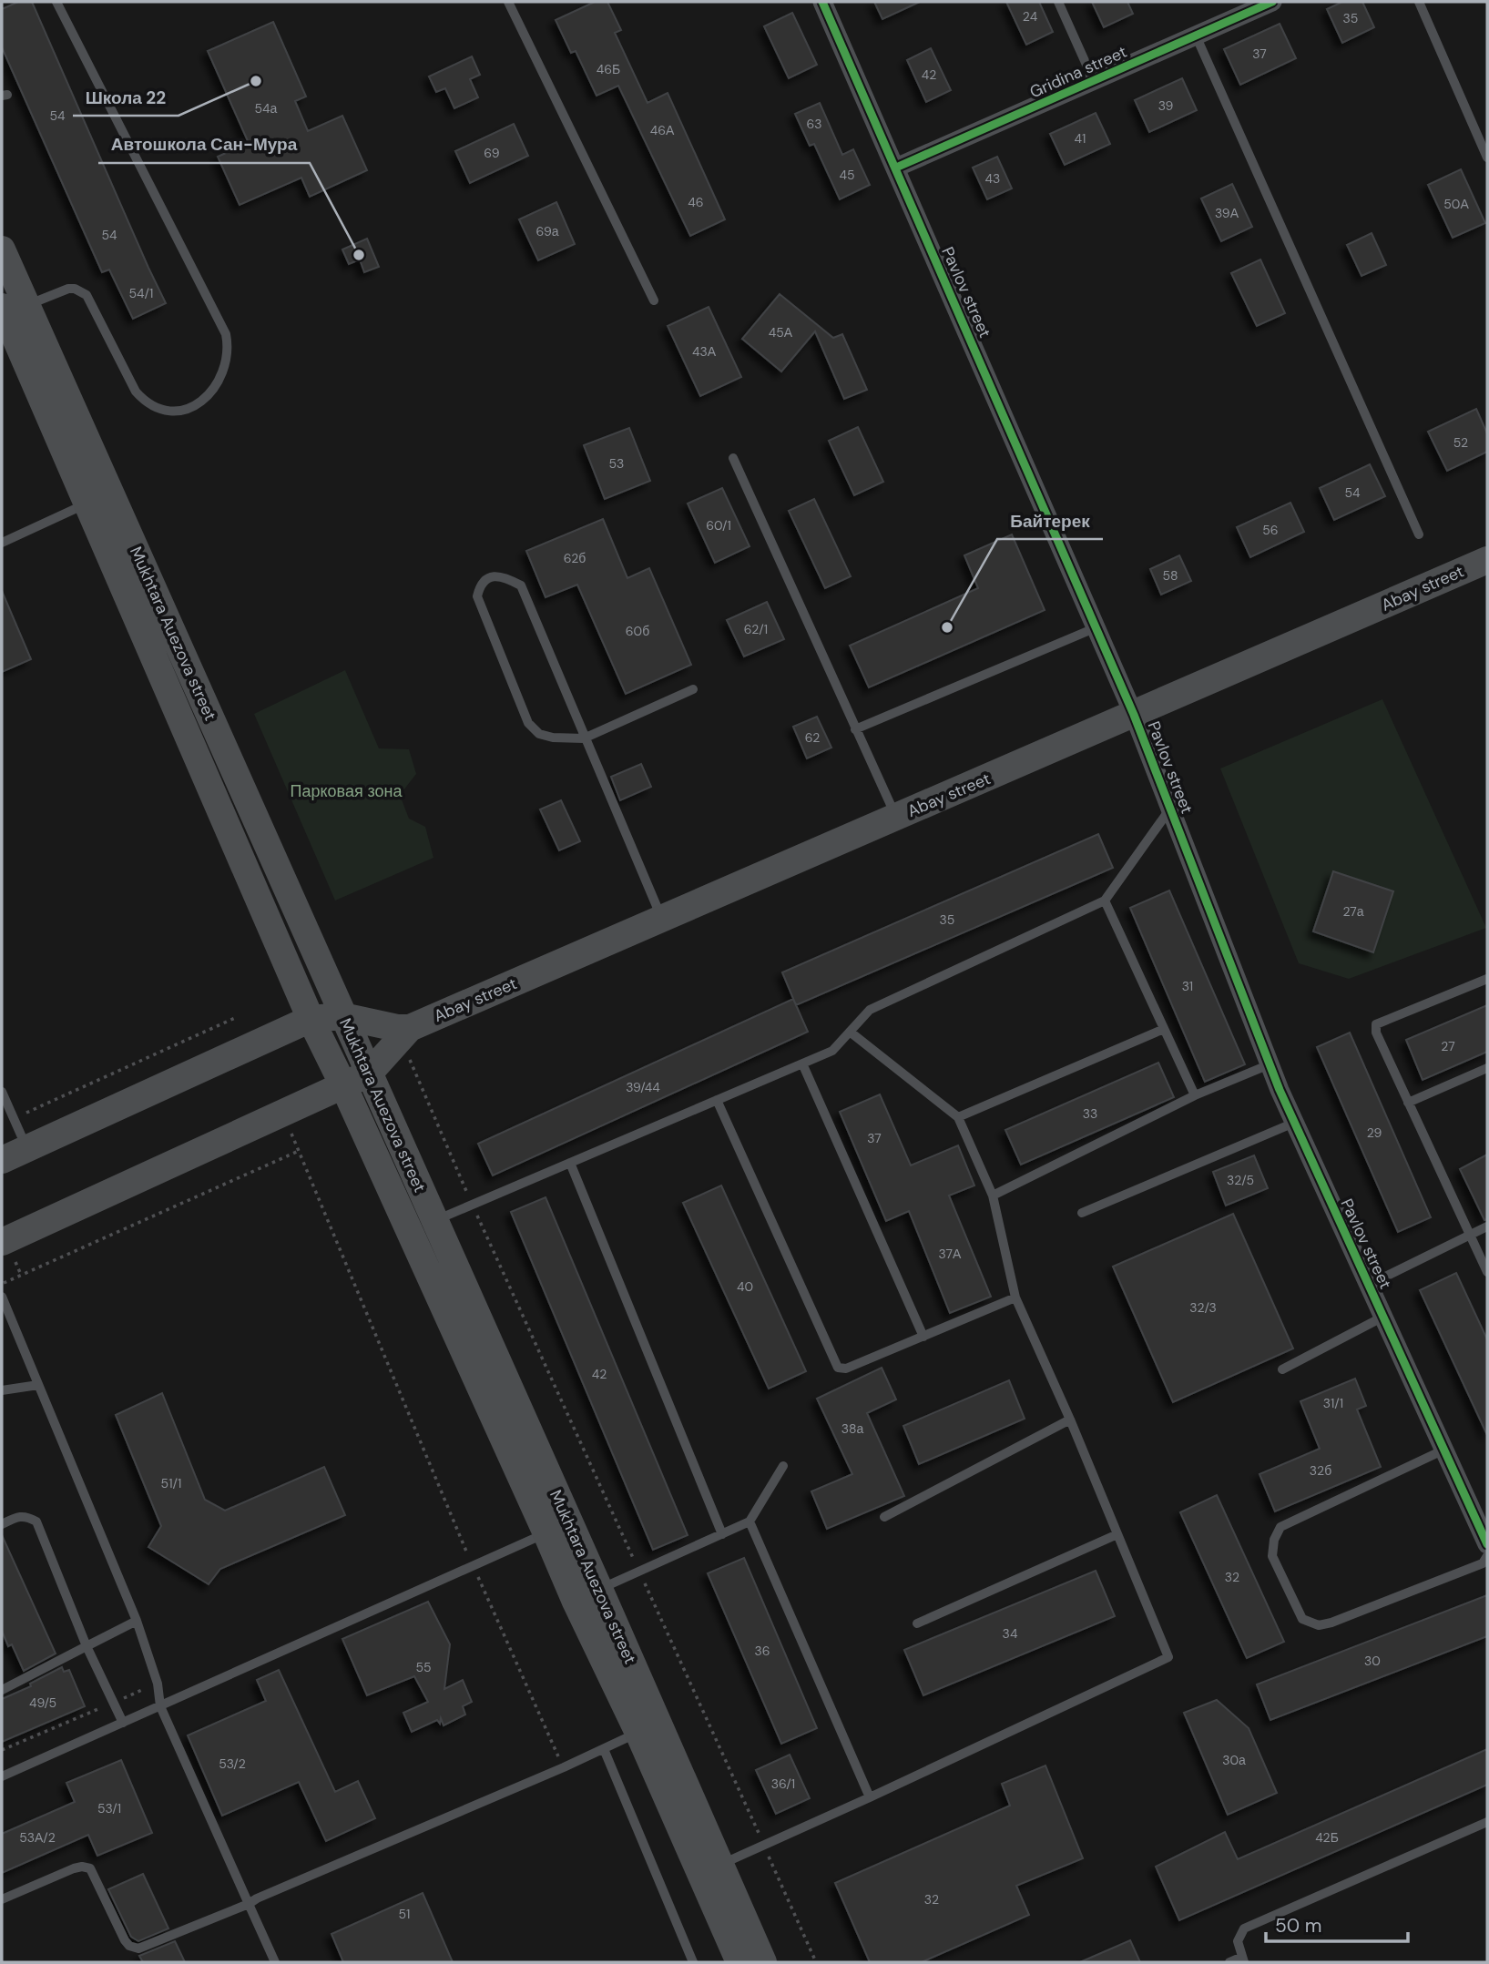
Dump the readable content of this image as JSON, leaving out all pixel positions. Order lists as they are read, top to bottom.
{
  "streets": {
    "main road": ["Abay street", "Mukhtara Auezova street"],
    "street": ["Gridina street", "Pavlov street"]
  },
  "crossings": [
    ["Gridina street", "Pavlov street"],
    ["Pavlov street", "Abay street"],
    ["Abay street", "Mukhtara Auezova street"]
  ],
  "parks": ["Парковая зона"],
  "places": ["Школа 22", "Автошкола Сан-Мура", "Байтерек"],
  "house_numbers": [
    "24",
    "35",
    "37",
    "46Б",
    "42",
    "39",
    "54а",
    "54",
    "63",
    "46А",
    "41",
    "69",
    "45",
    "43",
    "46",
    "50А",
    "39А",
    "69а",
    "54",
    "54/1",
    "45А",
    "43А",
    "52",
    "53",
    "54",
    "60/1",
    "56",
    "62б",
    "58",
    "62/1",
    "60б",
    "62",
    "27а",
    "35",
    "31",
    "27",
    "39/44",
    "33",
    "29",
    "37",
    "32/5",
    "37А",
    "40",
    "32/3",
    "42",
    "31/1",
    "38а",
    "32б",
    "51/1",
    "32",
    "34",
    "36",
    "30",
    "55",
    "49/5",
    "30а",
    "53/2",
    "36/1",
    "53/1",
    "53А/2",
    "42Б",
    "32",
    "51"
  ],
  "scale_bar": "50 m"
}
